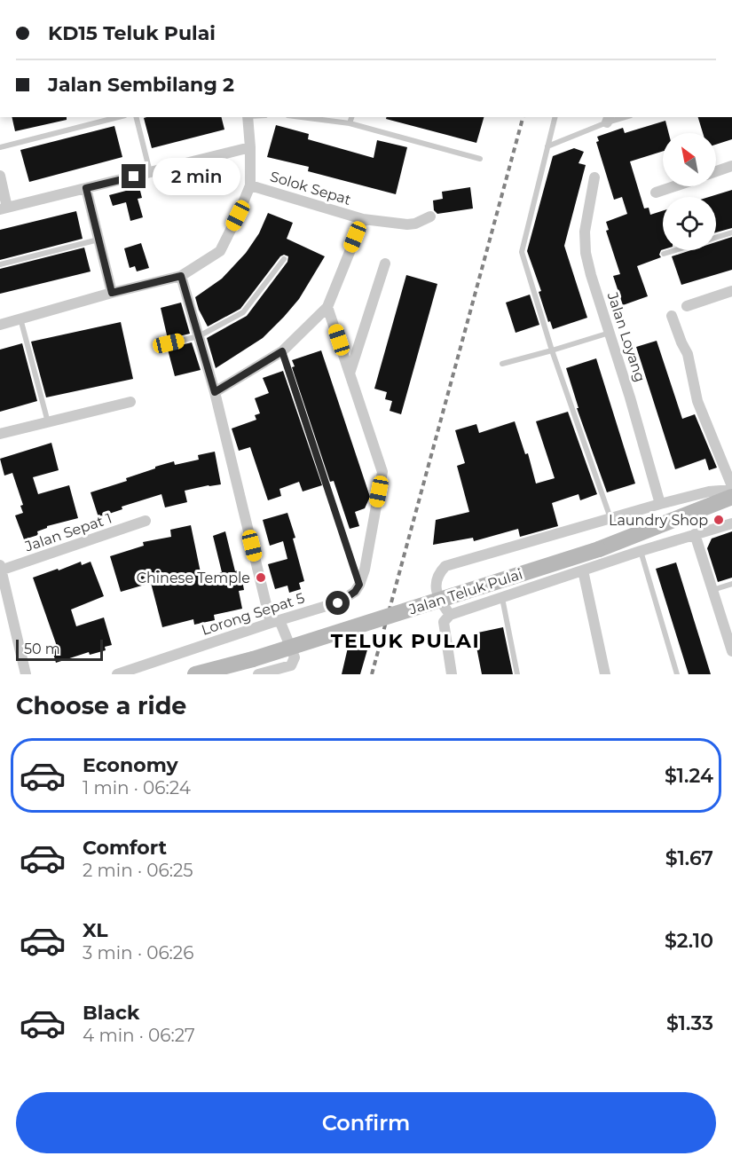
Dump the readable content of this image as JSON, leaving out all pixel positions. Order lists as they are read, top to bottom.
{
  "streets": {
    "main road": ["Jalan Teluk Pulai"],
    "street": [
      "Solok Sepat",
      "Jalan Loyang",
      "Jalan Sepat 1",
      "Lorong Sepat 5"
    ]
  },
  "districts": ["TELUK PULAI"],
  "places": ["Laundry Shop", "Chinese Temple"],
  "scale_bar": "50 m",
  "north": "top left",
  "page": {
    "banner": ["KD15 Teluk Pulai", "Jalan Sembilang 2"],
    "bubble": "2 min",
    "scale": "50 m",
    "heading": "Choose a ride",
    "list": [
      {
        "name": "Economy",
        "note": "1 min · 06:24",
        "value": "$1.24"
      },
      {
        "name": "Comfort",
        "note": "2 min · 06:25",
        "value": "$1.67"
      },
      {
        "name": "XL",
        "note": "3 min · 06:26",
        "value": "$2.10"
      },
      {
        "name": "Black",
        "note": "4 min · 06:27",
        "value": "$1.33"
      }
    ],
    "buttons": "Confirm"
  }
}
